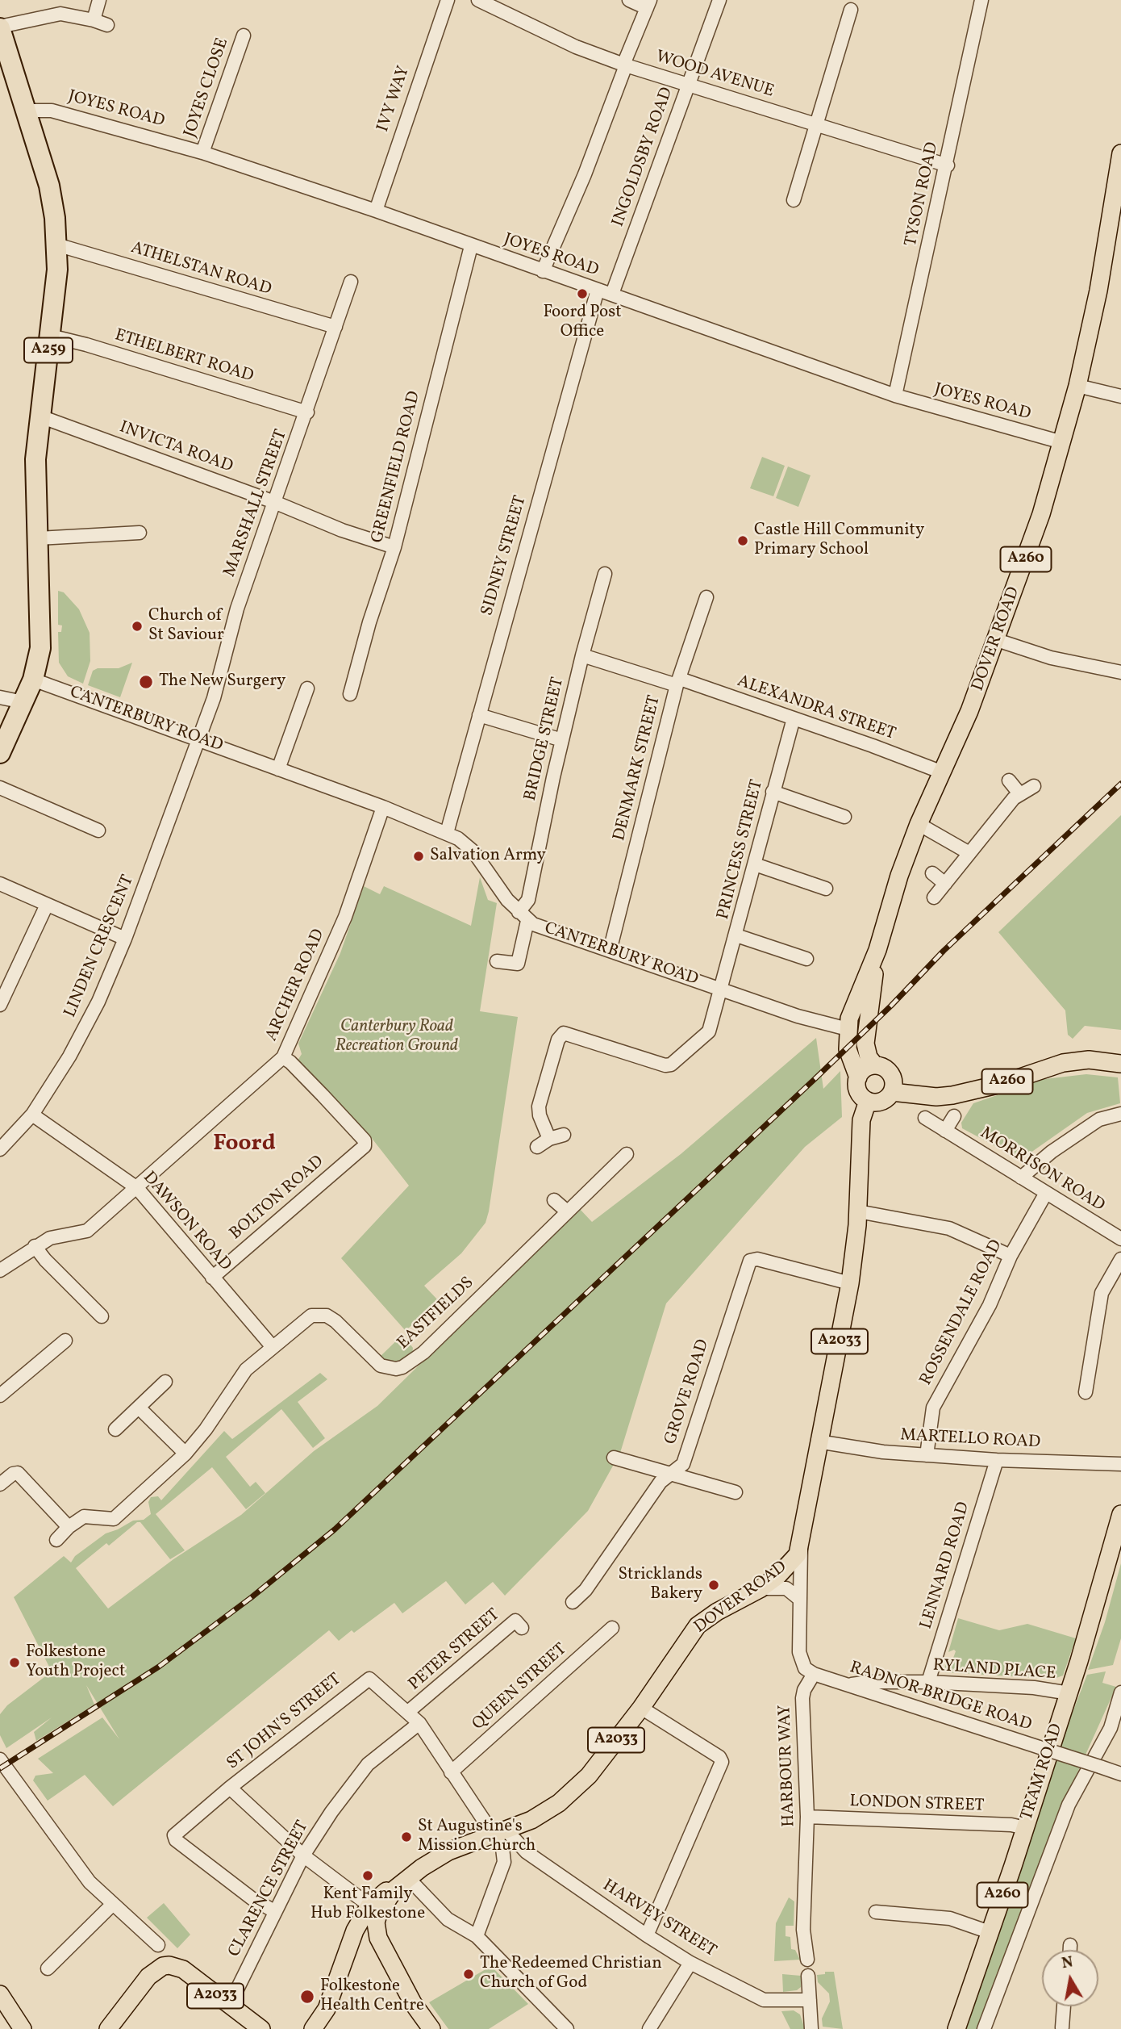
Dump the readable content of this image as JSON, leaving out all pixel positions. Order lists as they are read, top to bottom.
{
  "streets": {
    "highway": ["A259"],
    "main road": [
      "A260",
      "DOVER ROAD",
      "A2033",
      "TRAM ROAD"
    ],
    "street": [
      "WOOD AVENUE",
      "JOYES CLOSE",
      "IVY WAY",
      "JOYES ROAD",
      "INGOLDSBY ROAD",
      "TYSON ROAD",
      "ATHELSTAN ROAD",
      "ETHELBERT ROAD",
      "INVICTA ROAD",
      "GREENFIELD ROAD",
      "MARSHALL STREET",
      "SIDNEY STREET",
      "ALEXANDRA STREET",
      "CANTERBURY ROAD",
      "BRIDGE STREET",
      "DENMARK STREET",
      "PRINCESS STREET",
      "LINDEN CRESCENT",
      "ARCHER ROAD",
      "MORRISON ROAD",
      "BOLTON ROAD",
      "DAWSON ROAD",
      "ROSSENDALE ROAD",
      "EASTFIELDS",
      "GROVE ROAD",
      "MARTELLO ROAD",
      "LENNARD ROAD",
      "PETER STREET",
      "RYLAND PLACE",
      "QUEEN STREET",
      "RADNOR BRIDGE ROAD",
      "ST JOHN'S STREET",
      "HARBOUR WAY",
      "LONDON STREET",
      "CLARENCE STREET",
      "HARVEY STREET"
    ]
  },
  "crossings": [
    ["WOOD AVENUE", "INGOLDSBY ROAD"],
    ["WOOD AVENUE", "TYSON ROAD"],
    ["JOYES CLOSE", "JOYES ROAD"],
    ["IVY WAY", "JOYES ROAD"],
    ["JOYES ROAD", "INGOLDSBY ROAD"],
    ["JOYES ROAD", "TYSON ROAD"],
    ["JOYES ROAD", "A259"],
    ["JOYES ROAD", "GREENFIELD ROAD"],
    ["JOYES ROAD", "SIDNEY STREET"],
    ["JOYES ROAD", "DOVER ROAD"],
    ["ATHELSTAN ROAD", "A259"],
    ["ATHELSTAN ROAD", "MARSHALL STREET"],
    ["A259", "ETHELBERT ROAD"],
    ["A259", "INVICTA ROAD"],
    ["A259", "CANTERBURY ROAD"],
    ["ETHELBERT ROAD", "MARSHALL STREET"],
    ["INVICTA ROAD", "GREENFIELD ROAD"],
    ["INVICTA ROAD", "MARSHALL STREET"],
    ["MARSHALL STREET", "CANTERBURY ROAD"],
    ["MARSHALL STREET", "LINDEN CRESCENT"],
    ["SIDNEY STREET", "CANTERBURY ROAD"],
    ["A260", "DOVER ROAD"],
    ["DOVER ROAD", "ALEXANDRA STREET"],
    ["DOVER ROAD", "CANTERBURY ROAD"],
    ["DOVER ROAD", "A2033"],
    ["DOVER ROAD", "GROVE ROAD"],
    ["DOVER ROAD", "MARTELLO ROAD"],
    ["DOVER ROAD", "ST JOHN'S STREET"],
    ["DOVER ROAD", "HARVEY STREET"],
    ["ALEXANDRA STREET", "BRIDGE STREET"],
    ["ALEXANDRA STREET", "DENMARK STREET"],
    ["ALEXANDRA STREET", "PRINCESS STREET"],
    ["CANTERBURY ROAD", "BRIDGE STREET"],
    ["CANTERBURY ROAD", "DENMARK STREET"],
    ["CANTERBURY ROAD", "PRINCESS STREET"],
    ["CANTERBURY ROAD", "LINDEN CRESCENT"],
    ["CANTERBURY ROAD", "ARCHER ROAD"],
    ["LINDEN CRESCENT", "DAWSON ROAD"],
    ["ARCHER ROAD", "BOLTON ROAD"],
    ["ARCHER ROAD", "DAWSON ROAD"],
    ["MORRISON ROAD", "ROSSENDALE ROAD"],
    ["BOLTON ROAD", "DAWSON ROAD"],
    ["DAWSON ROAD", "EASTFIELDS"],
    ["ROSSENDALE ROAD", "MARTELLO ROAD"],
    ["A2033", "CLARENCE STREET"],
    ["MARTELLO ROAD", "LENNARD ROAD"],
    ["LENNARD ROAD", "RYLAND PLACE"],
    ["PETER STREET", "ST JOHN'S STREET"],
    ["RYLAND PLACE", "RADNOR BRIDGE ROAD"],
    ["RYLAND PLACE", "TRAM ROAD"],
    ["QUEEN STREET", "ST JOHN'S STREET"],
    ["RADNOR BRIDGE ROAD", "HARBOUR WAY"],
    ["ST JOHN'S STREET", "CLARENCE STREET"],
    ["ST JOHN'S STREET", "HARVEY STREET"],
    ["HARBOUR WAY", "LONDON STREET"],
    ["TRAM ROAD", "LONDON STREET"]
  ],
  "districts": ["Foord"],
  "parks": ["Canterbury Road Recreation Ground"],
  "places": [
    "Foord Post Office",
    "Castle Hill Community Primary School",
    "Church of St Saviour",
    "The New Surgery",
    "Salvation Army",
    "Stricklands Bakery",
    "Folkestone Youth Project",
    "St Augustine's Mission Church",
    "Kent Family Hub Folkestone",
    "The Redeemed Christian Church of God",
    "Folkestone Health Centre"
  ],
  "north": "top"
}
